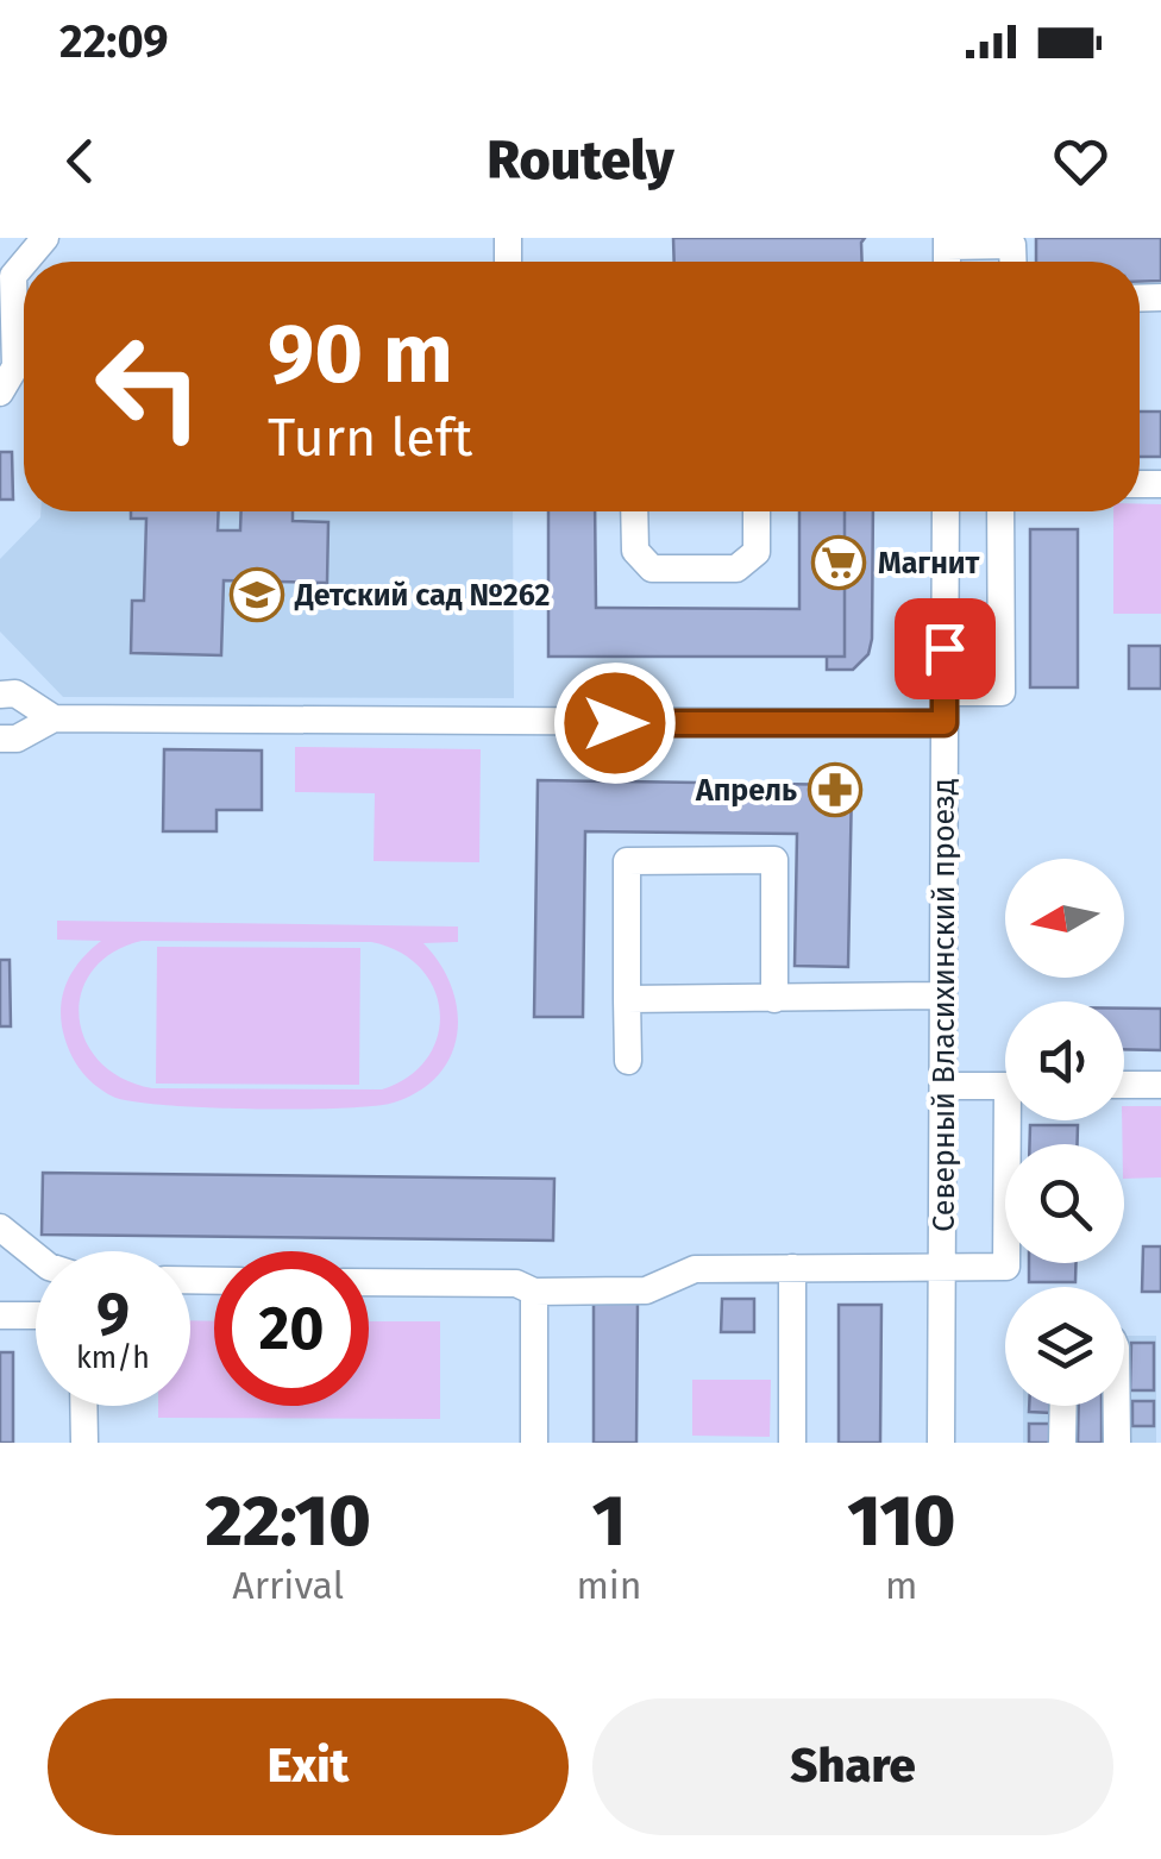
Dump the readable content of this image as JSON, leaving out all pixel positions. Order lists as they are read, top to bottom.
{
  "streets": {
    "street": ["Северный Власихинский проезд"]
  },
  "places": {
    "supermarket": ["Магнит"],
    "school or university": ["Детский сад №262"],
    "pharmacy": ["Апрель"]
  },
  "north": "left",
  "page": {
    "status": "22:09",
    "header": "Routely",
    "turn": ["90 m", "Turn left"],
    "speed": "9 km/h",
    "limit": "20",
    "eta": [
      "22:10",
      "Arrival",
      "1",
      "min",
      "110",
      "m"
    ],
    "buttons": ["Exit", "Share"]
  }
}
